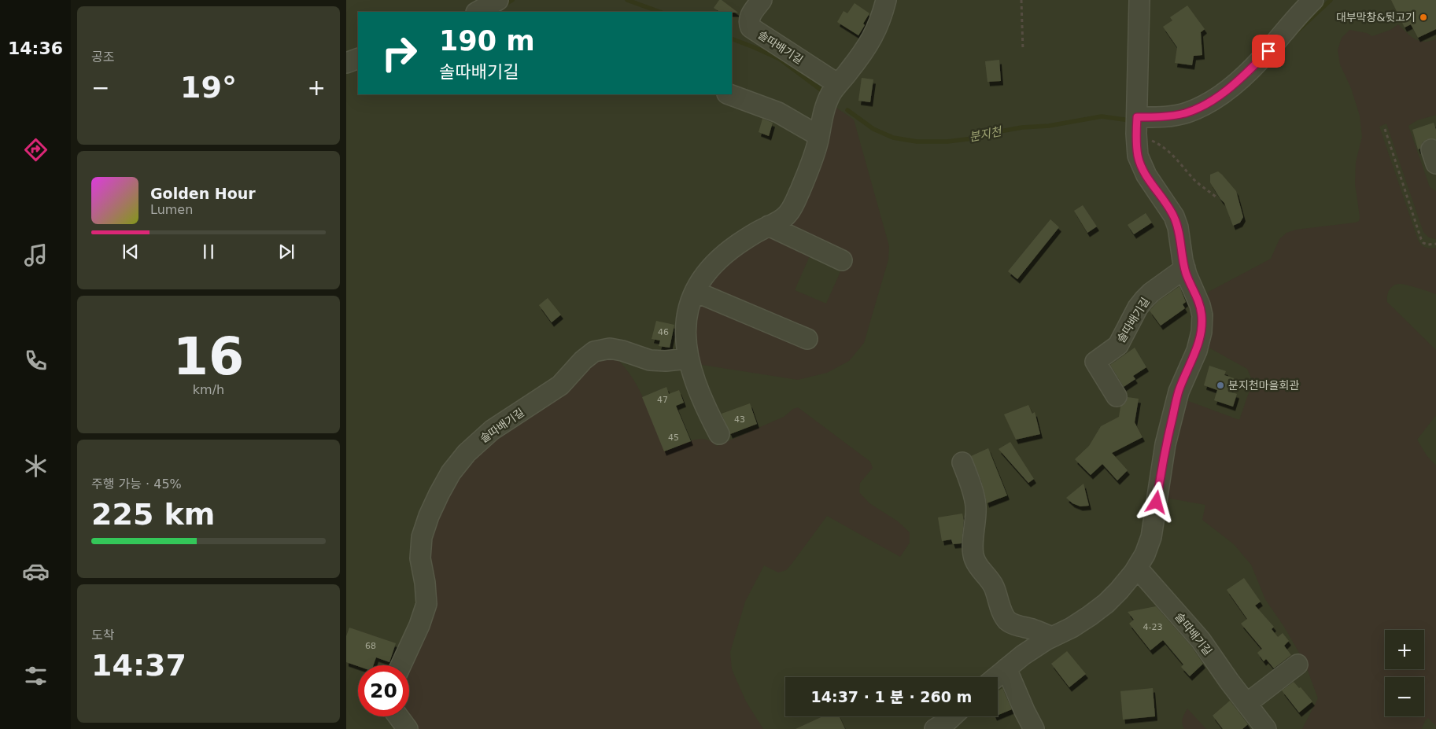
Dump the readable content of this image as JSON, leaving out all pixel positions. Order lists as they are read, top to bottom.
{
  "streets": {
    "lane": ["솔따배기길"]
  },
  "water": ["분지천"],
  "places": ["대부막창&뒷고기", "분지천마을회관"],
  "house_numbers": [
    "46",
    "47",
    "43",
    "45",
    "4-23",
    "68"
  ],
  "page": {
    "tabs": "14:36",
    "tile": [
      "공조",
      ["16", "km/h"],
      ["주행 가능 · 45%", "225 km"],
      ["도착", "14:37"]
    ],
    "turn": ["190 m", "솔따배기길"],
    "heat": ["−", "19°", "+"],
    "song": ["Golden Hour", "Lumen"],
    "map_buttons": ["+", "−"],
    "limit": "20",
    "trip": "14:37 · 1 분 · 260 m"
  }
}
